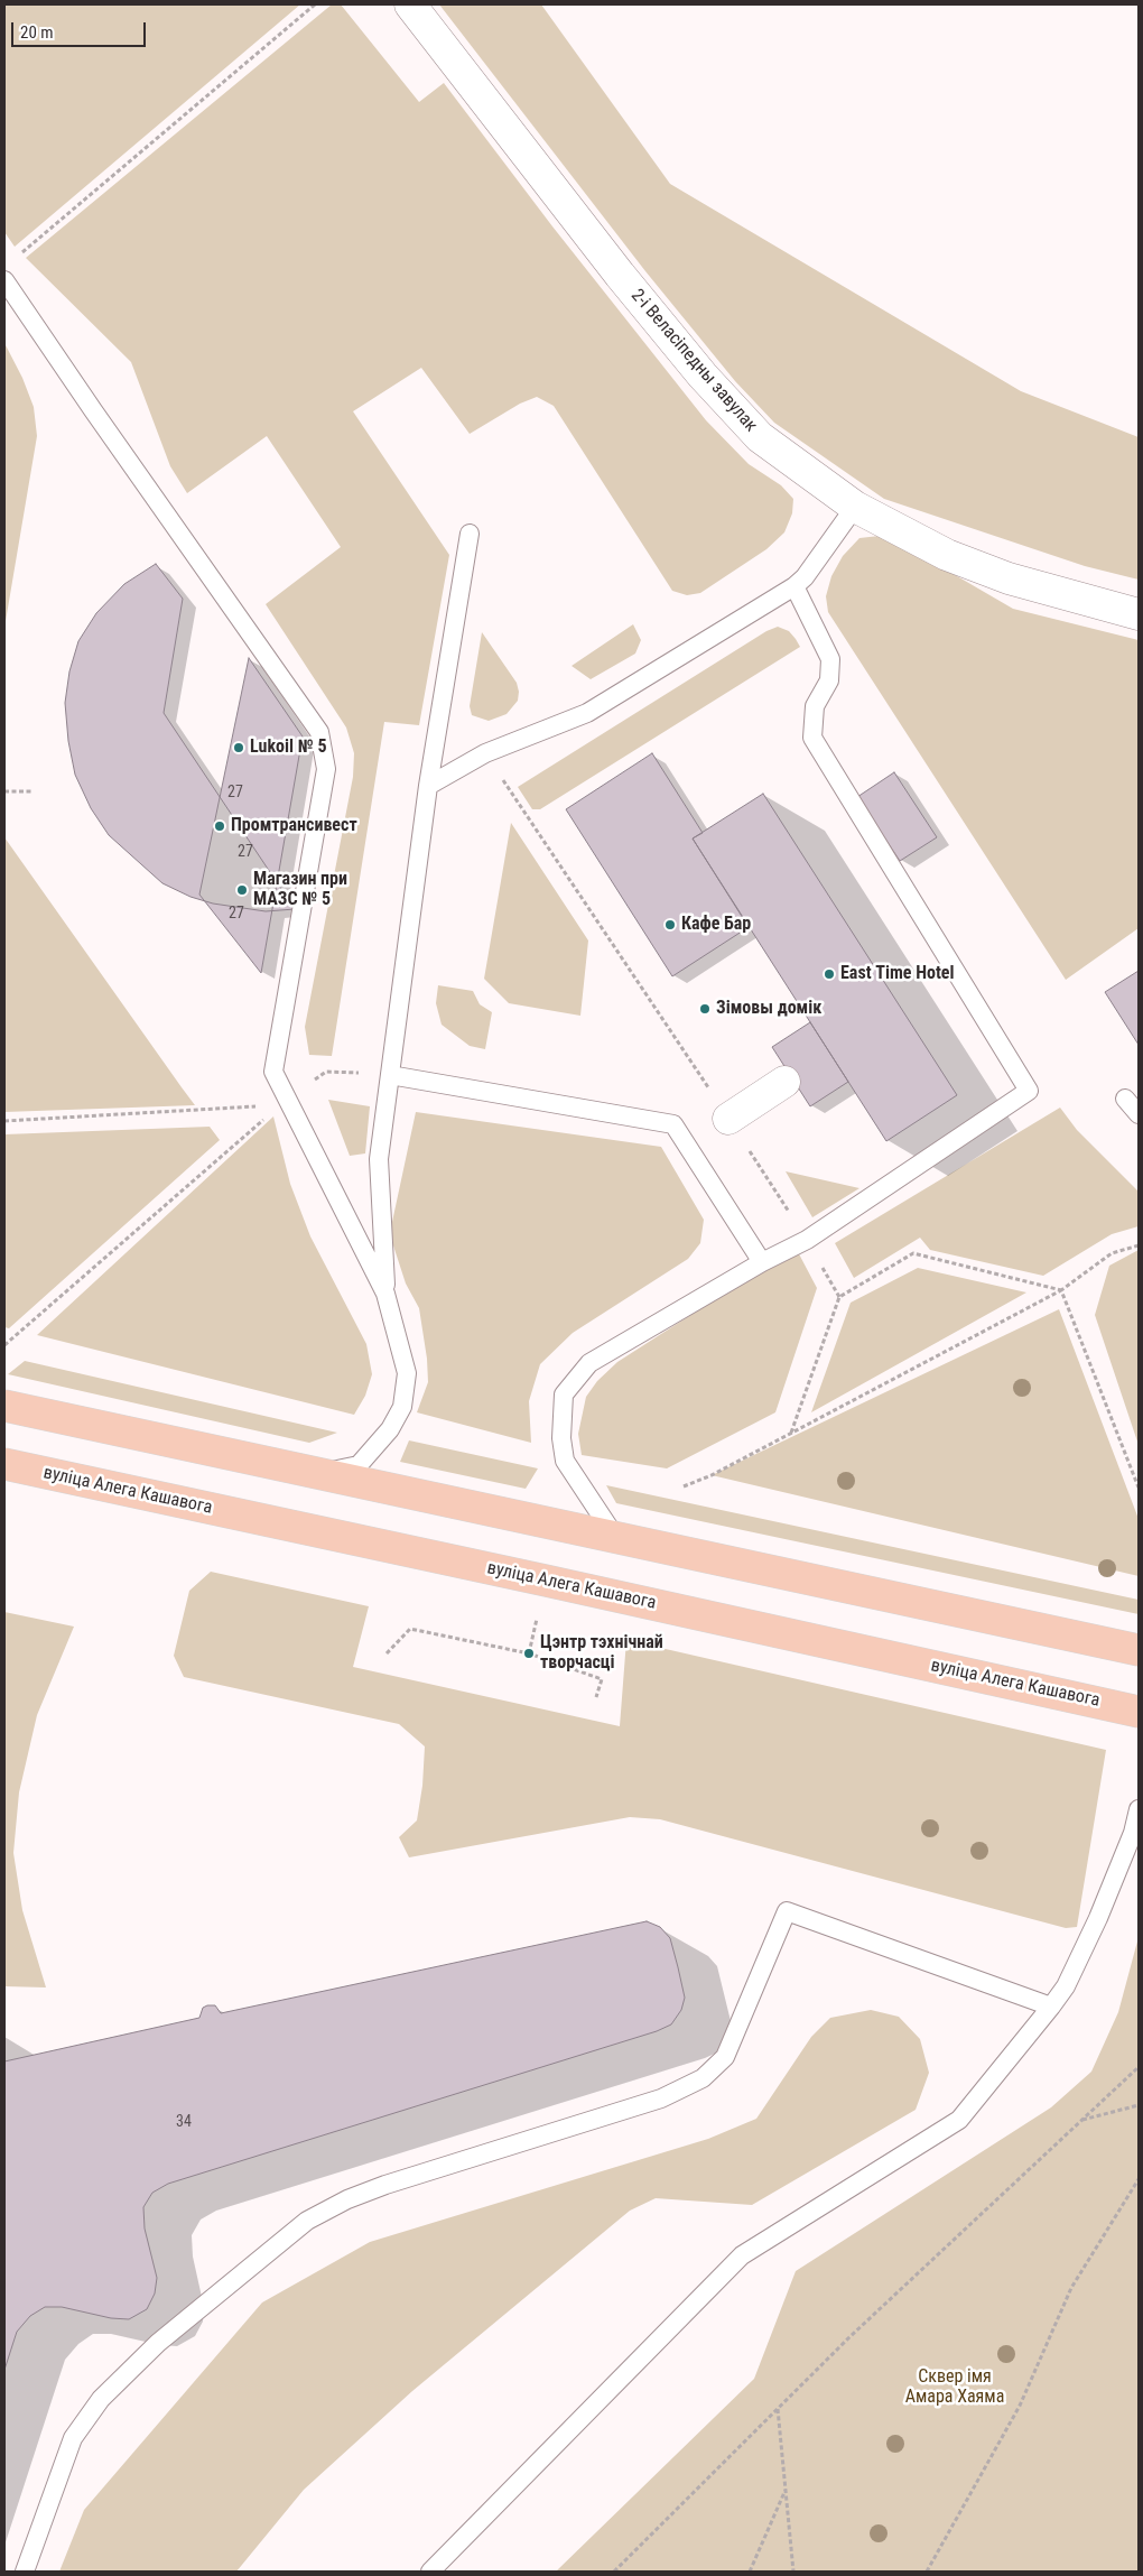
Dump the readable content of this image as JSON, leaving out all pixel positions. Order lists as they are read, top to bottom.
{
  "streets": {
    "main road": ["вуліца Алега Кашавога"],
    "street": ["2-і Веласіпедны завулак"]
  },
  "parks": ["Сквер імя Амара Хаяма"],
  "places": [
    "Lukoil № 5",
    "Промтрансивест",
    "Магазин при МАЗС № 5",
    "Кафе Бар",
    "East Time Hotel",
    "Зімовы домік",
    "Цэнтр тэхнічнай творчасці"
  ],
  "house_numbers": [
    "27",
    "27",
    "27",
    "34"
  ],
  "scale_bar": "20 m"
}
